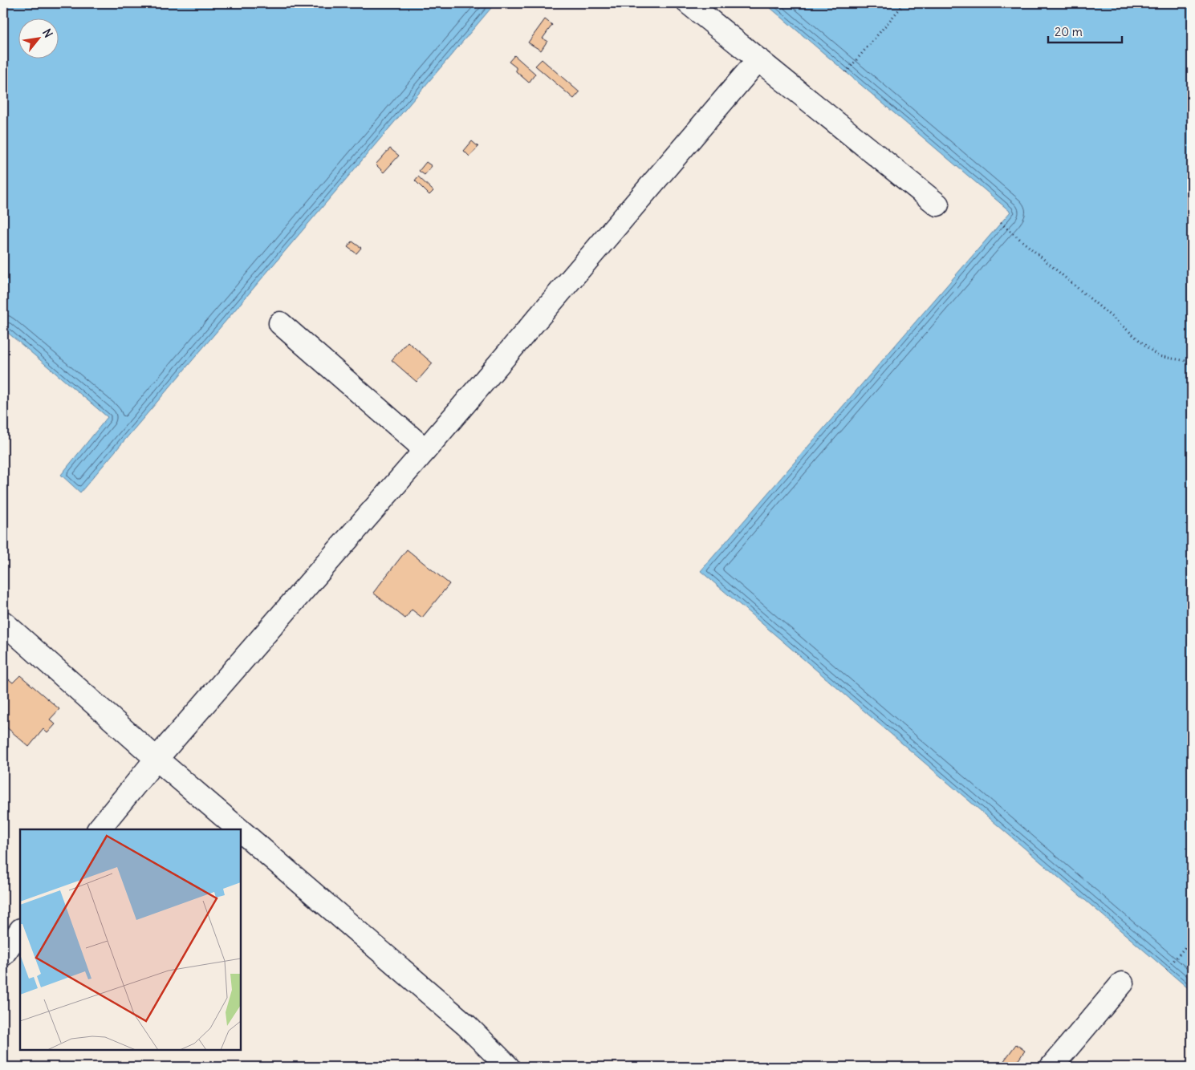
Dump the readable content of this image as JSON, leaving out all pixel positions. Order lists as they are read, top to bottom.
{
  "scale_bar": "20 m",
  "north": "top right"
}
